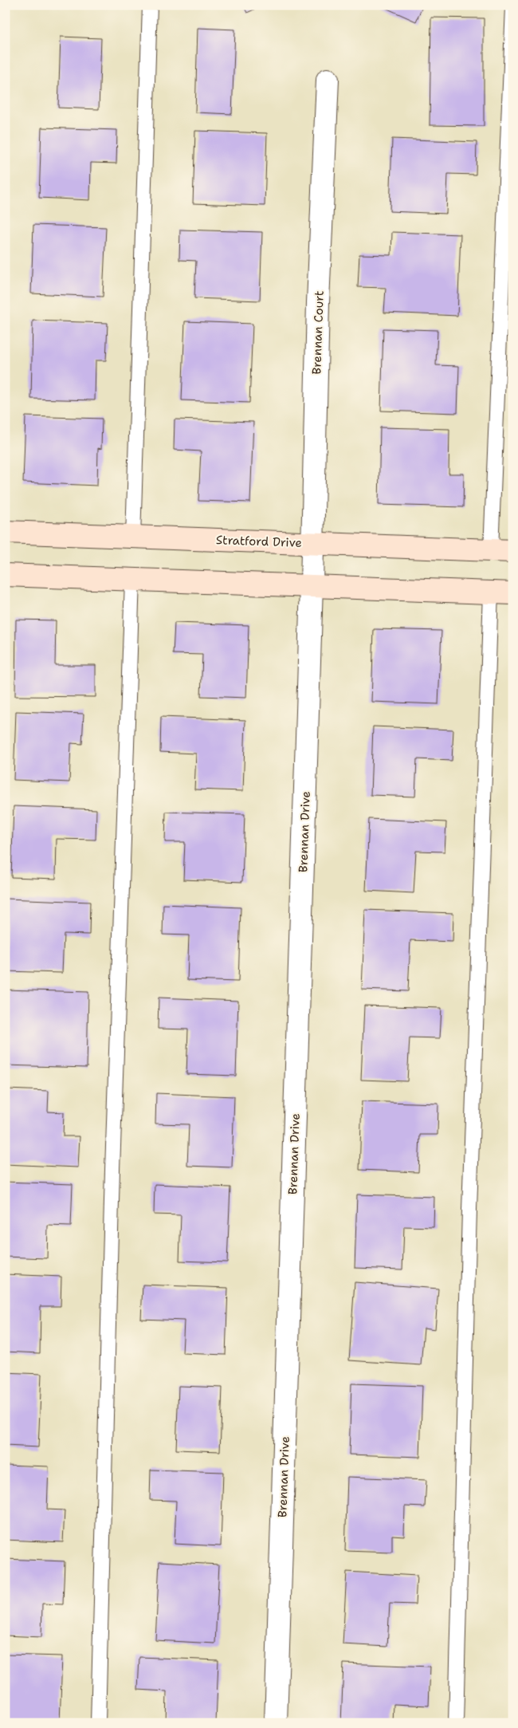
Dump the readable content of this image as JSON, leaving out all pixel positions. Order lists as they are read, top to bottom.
{
  "streets": {
    "street": ["Brennan Court", "Stratford Drive", "Brennan Drive"]
  },
  "crossings": [
    ["Brennan Court", "Stratford Drive"],
    ["Brennan Court", "Brennan Drive"]
  ]
}
